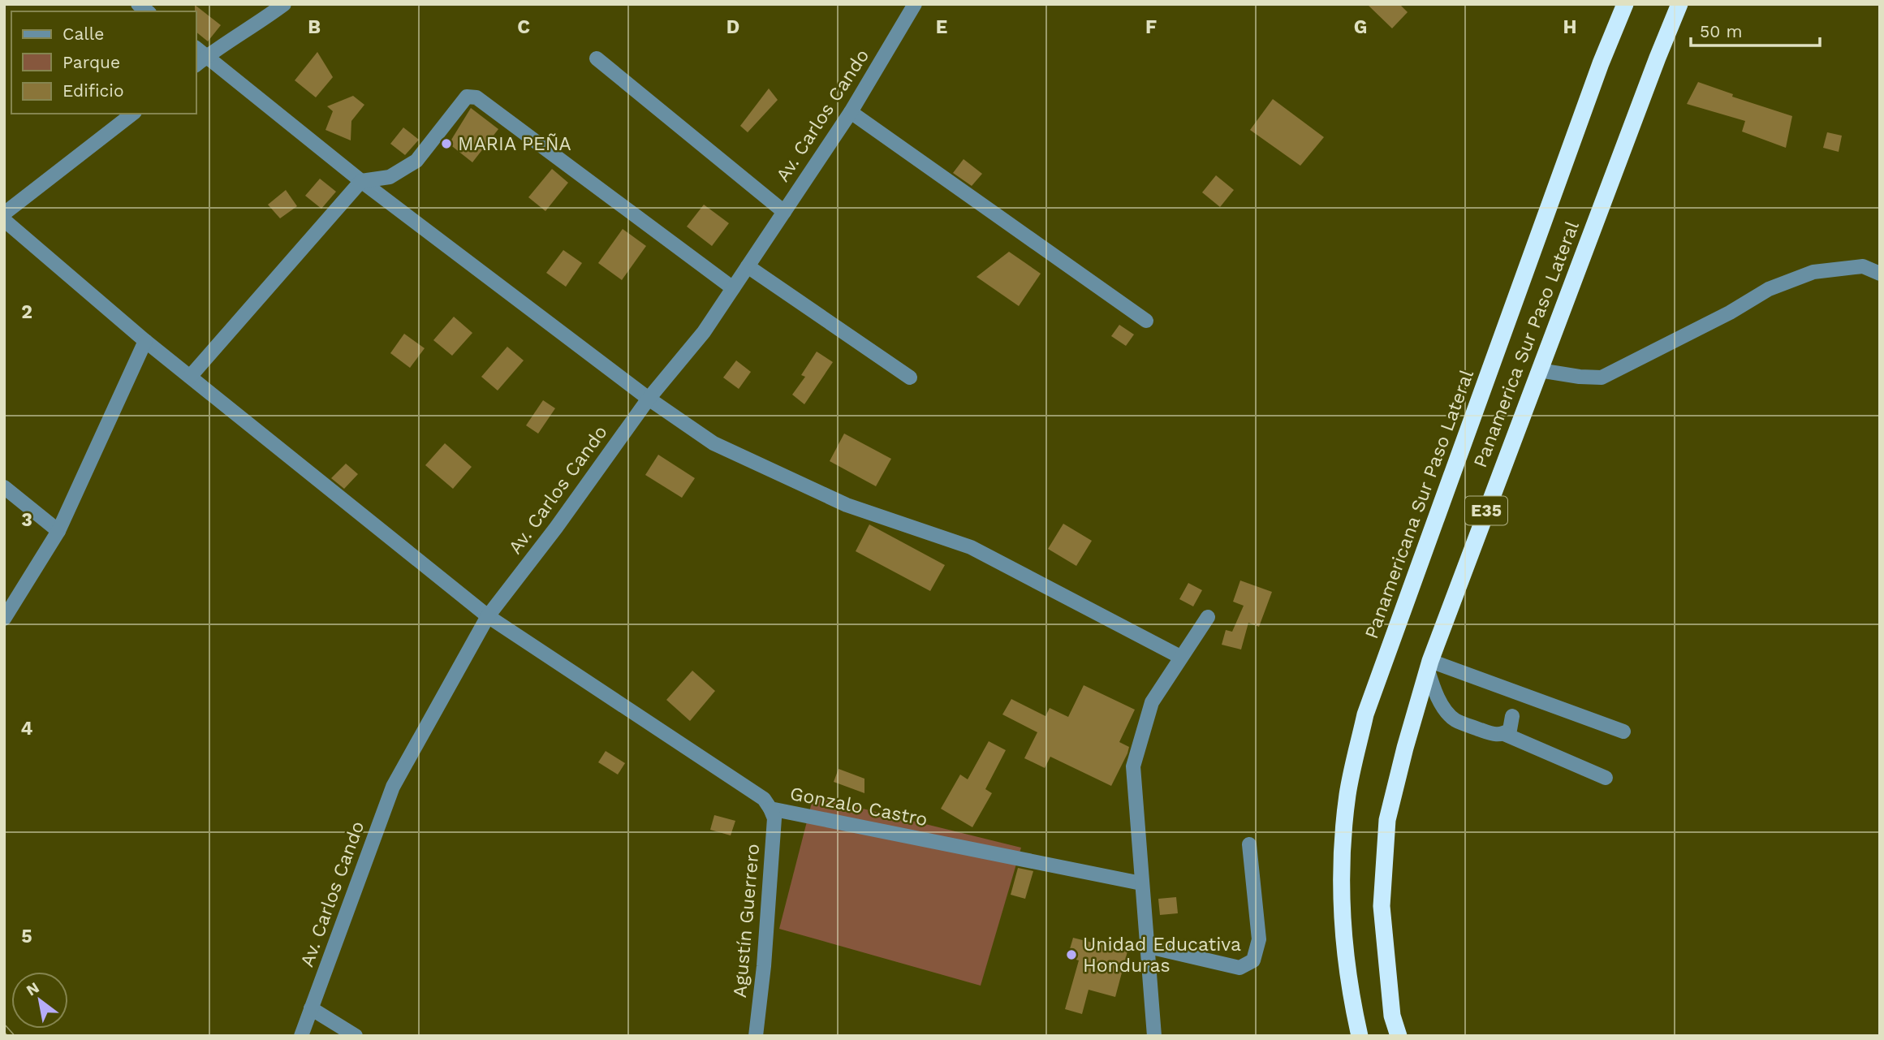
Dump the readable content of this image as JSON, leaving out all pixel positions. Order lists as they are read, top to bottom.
{
  "streets": {
    "highway": ["Panamerica Sur Paso Lateral", "Panamericana Sur Paso Lateral", "E35"],
    "street": ["Av. Carlos Cando", "Gonzalo Castro", "Agustín Guerrero"]
  },
  "crossings": [
    ["Av. Carlos Cando", "Gonzalo Castro"],
    ["Gonzalo Castro", "Agustín Guerrero"]
  ],
  "places": ["MARIA PEÑA", "Unidad Educativa Honduras"],
  "legend": ["Calle", "Parque", "Edificio"],
  "scale_bar": "50 m",
  "north": "top left",
  "grid": {
    "columns": [
      "B",
      "C",
      "D",
      "E",
      "F",
      "G",
      "H"
    ],
    "rows": [
      "2",
      "3",
      "4",
      "5"
    ]
  }
}
